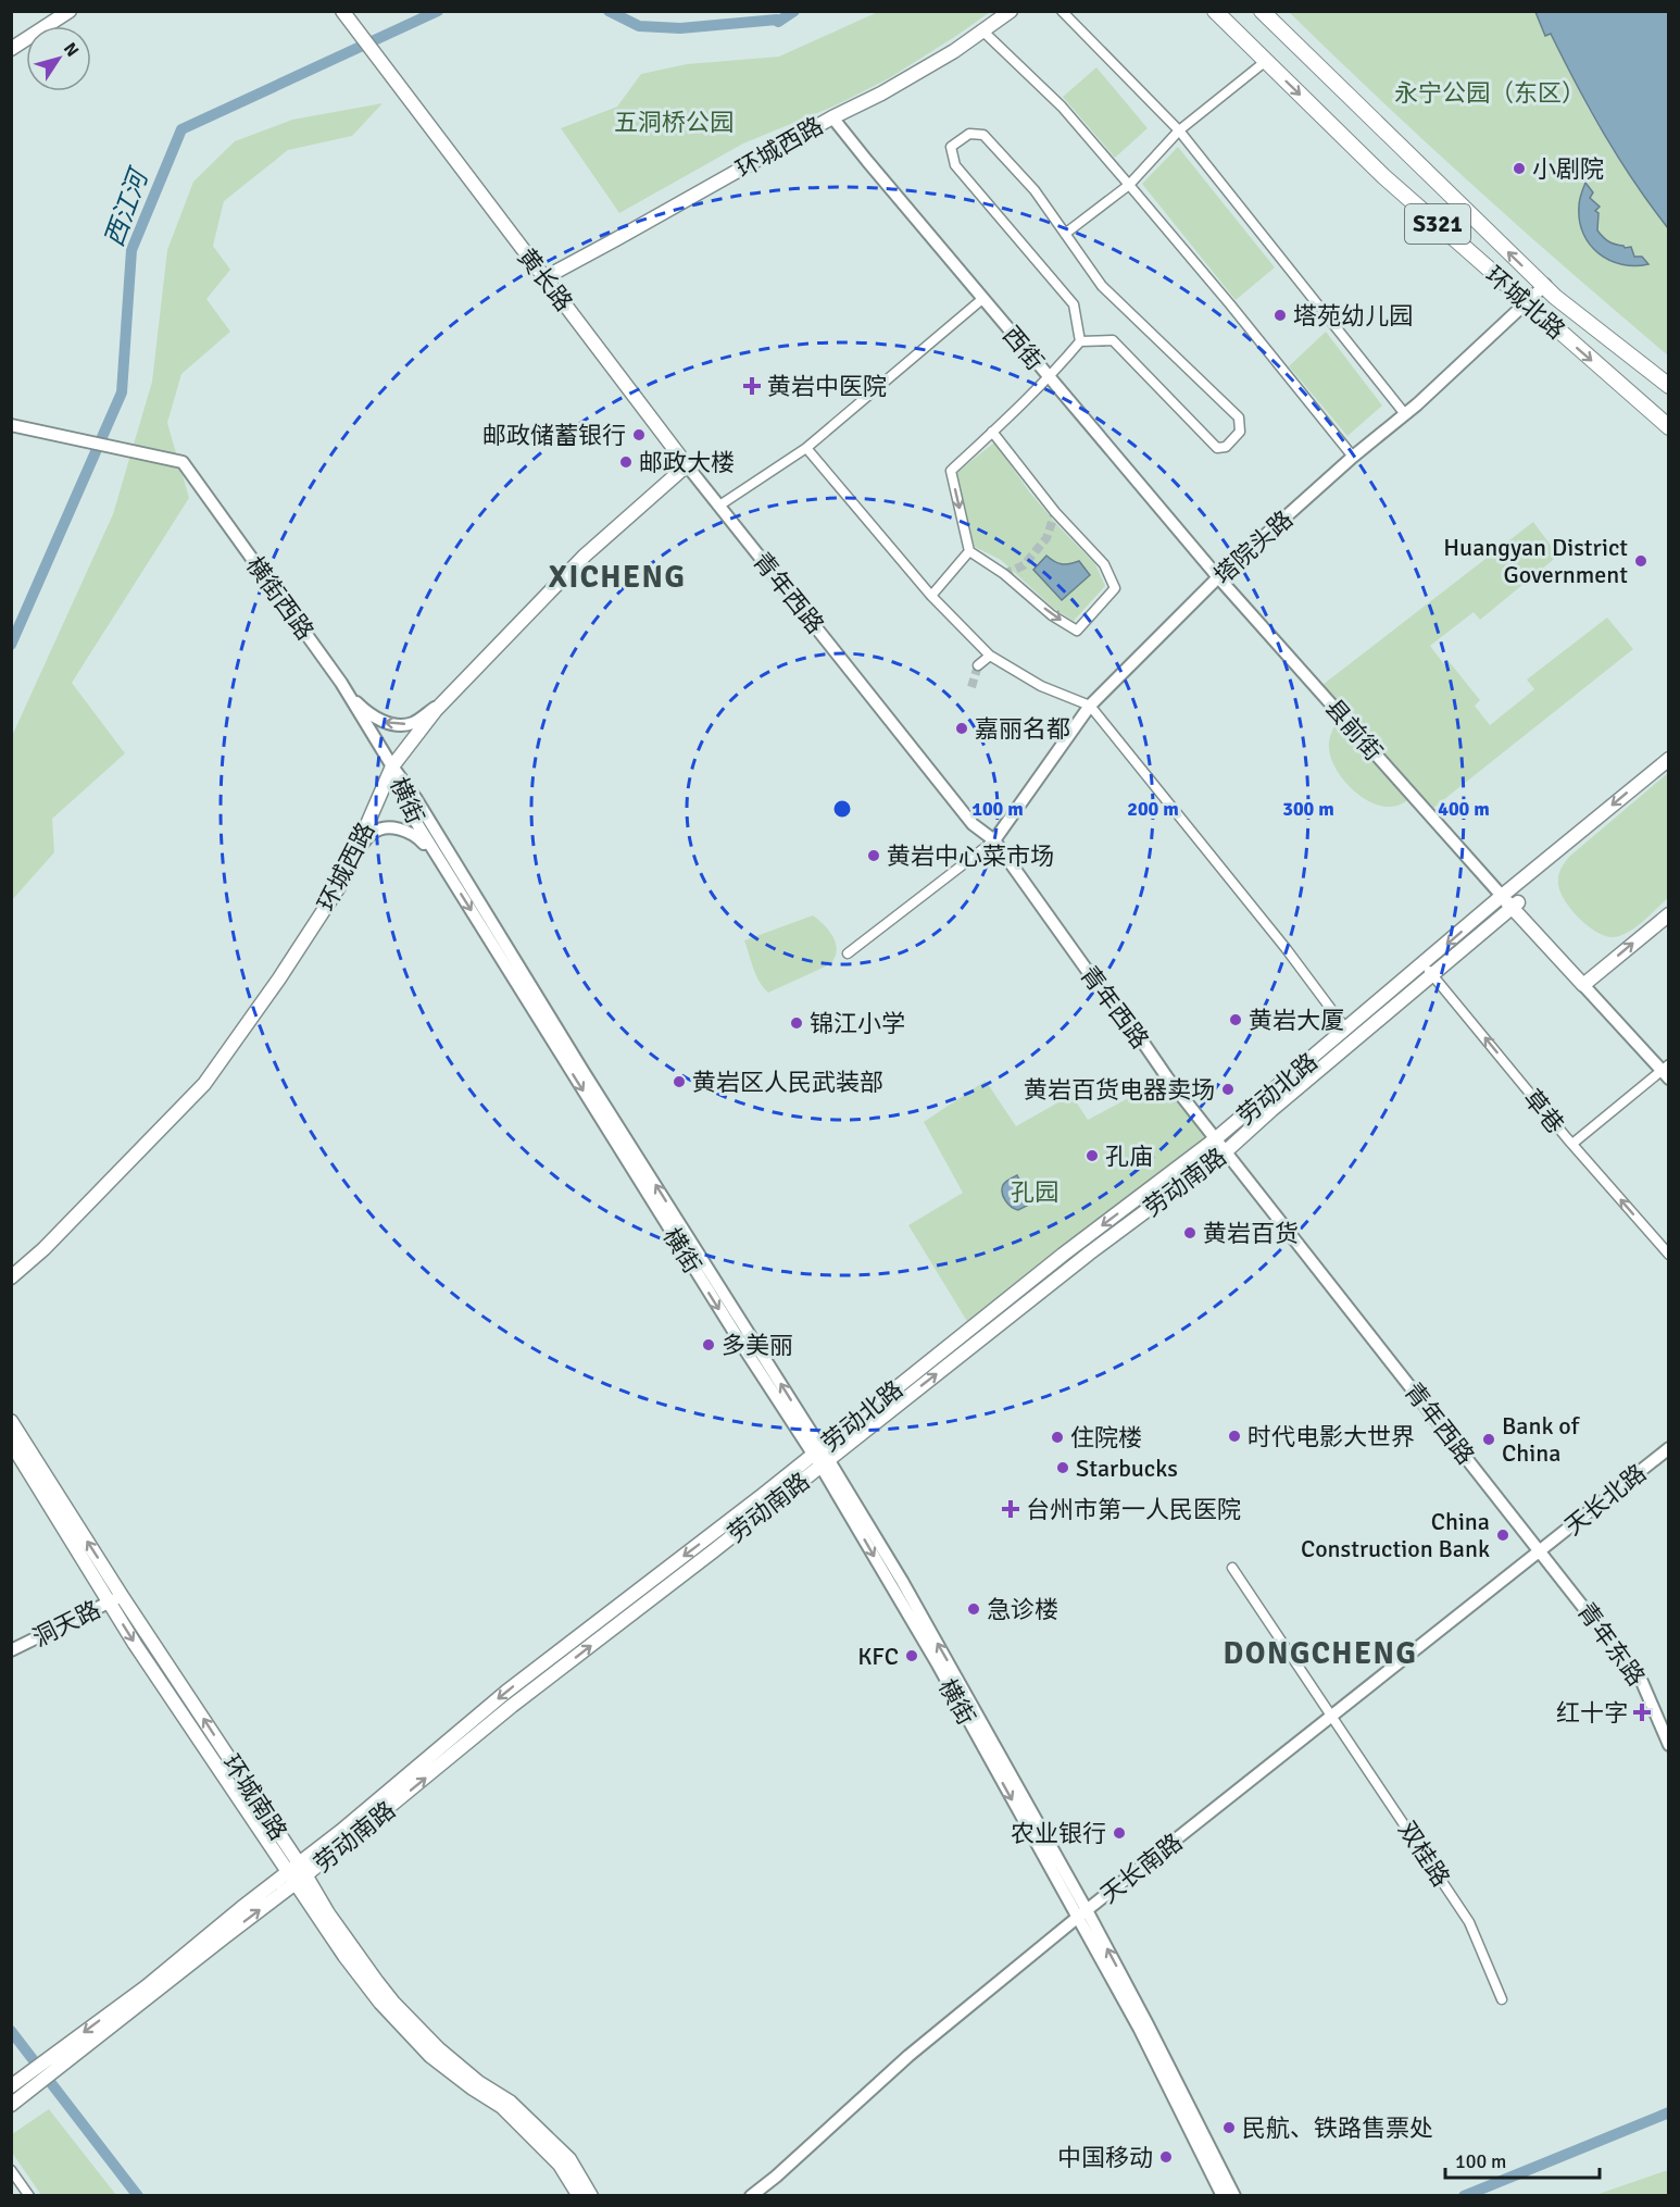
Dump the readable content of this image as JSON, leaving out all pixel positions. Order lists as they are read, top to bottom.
{
  "streets": {
    "main road": [
      "环城西路",
      "S321",
      "黄长路",
      "环城北路",
      "县前街",
      "劳动北路",
      "劳动南路",
      "环城南路"
    ],
    "street": [
      "西街",
      "塔院头路",
      "青年西路",
      "横街西路",
      "横街",
      "草巷",
      "天长北路",
      "洞天路",
      "青年东路",
      "双桂路",
      "天长南路"
    ]
  },
  "crossings": [
    ["环城西路", "黄长路"],
    ["环城西路", "西街"],
    ["环城西路", "青年西路"],
    ["环城西路", "横街西路"],
    ["环城西路", "横街"],
    ["黄长路", "青年西路"],
    ["环城北路", "塔院头路"],
    ["西街", "塔院头路"],
    ["西街", "县前街"],
    ["塔院头路", "青年西路"],
    ["塔院头路", "县前街"],
    ["青年西路", "劳动北路"],
    ["青年西路", "劳动南路"],
    ["青年西路", "天长北路"],
    ["青年西路", "青年东路"],
    ["青年西路", "天长南路"],
    ["横街西路", "横街"],
    ["县前街", "劳动北路"],
    ["县前街", "劳动南路"],
    ["横街", "劳动北路"],
    ["横街", "劳动南路"],
    ["横街", "天长南路"],
    ["劳动北路", "草巷"],
    ["劳动北路", "劳动南路"],
    ["草巷", "劳动南路"],
    ["劳动南路", "环城南路"],
    ["天长北路", "青年东路"],
    ["天长北路", "天长南路"],
    ["洞天路", "环城南路"],
    ["青年东路", "天长南路"],
    ["双桂路", "天长南路"]
  ],
  "one_way": ["劳动北路", "草巷"],
  "districts": ["XICHENG", "DONGCHENG"],
  "water": ["西江河"],
  "parks": ["永宁公园（东区）", "五洞桥公园", "孔园"],
  "places": {
    "other": [
      "小剧院",
      "塔苑幼儿园",
      "邮政储蓄银行",
      "邮政大楼",
      "Huangyan District Government",
      "嘉丽名都",
      "黄岩中心菜市场",
      "黄岩大厦",
      "锦江小学",
      "黄岩区人民武装部",
      "黄岩百货电器卖场",
      "孔庙",
      "黄岩百货",
      "多美丽",
      "时代电影大世界",
      "住院楼",
      "Bank of China",
      "Starbucks",
      "China Construction Bank",
      "急诊楼",
      "KFC",
      "农业银行",
      "民航、铁路售票处",
      "中国移动"
    ],
    "health": ["黄岩中医院", "台州市第一人民医院", "红十字"]
  },
  "scale_bar": "100 m",
  "north": "top right",
  "rings": [
    "100 m",
    "200 m",
    "300 m",
    "400 m"
  ]
}
